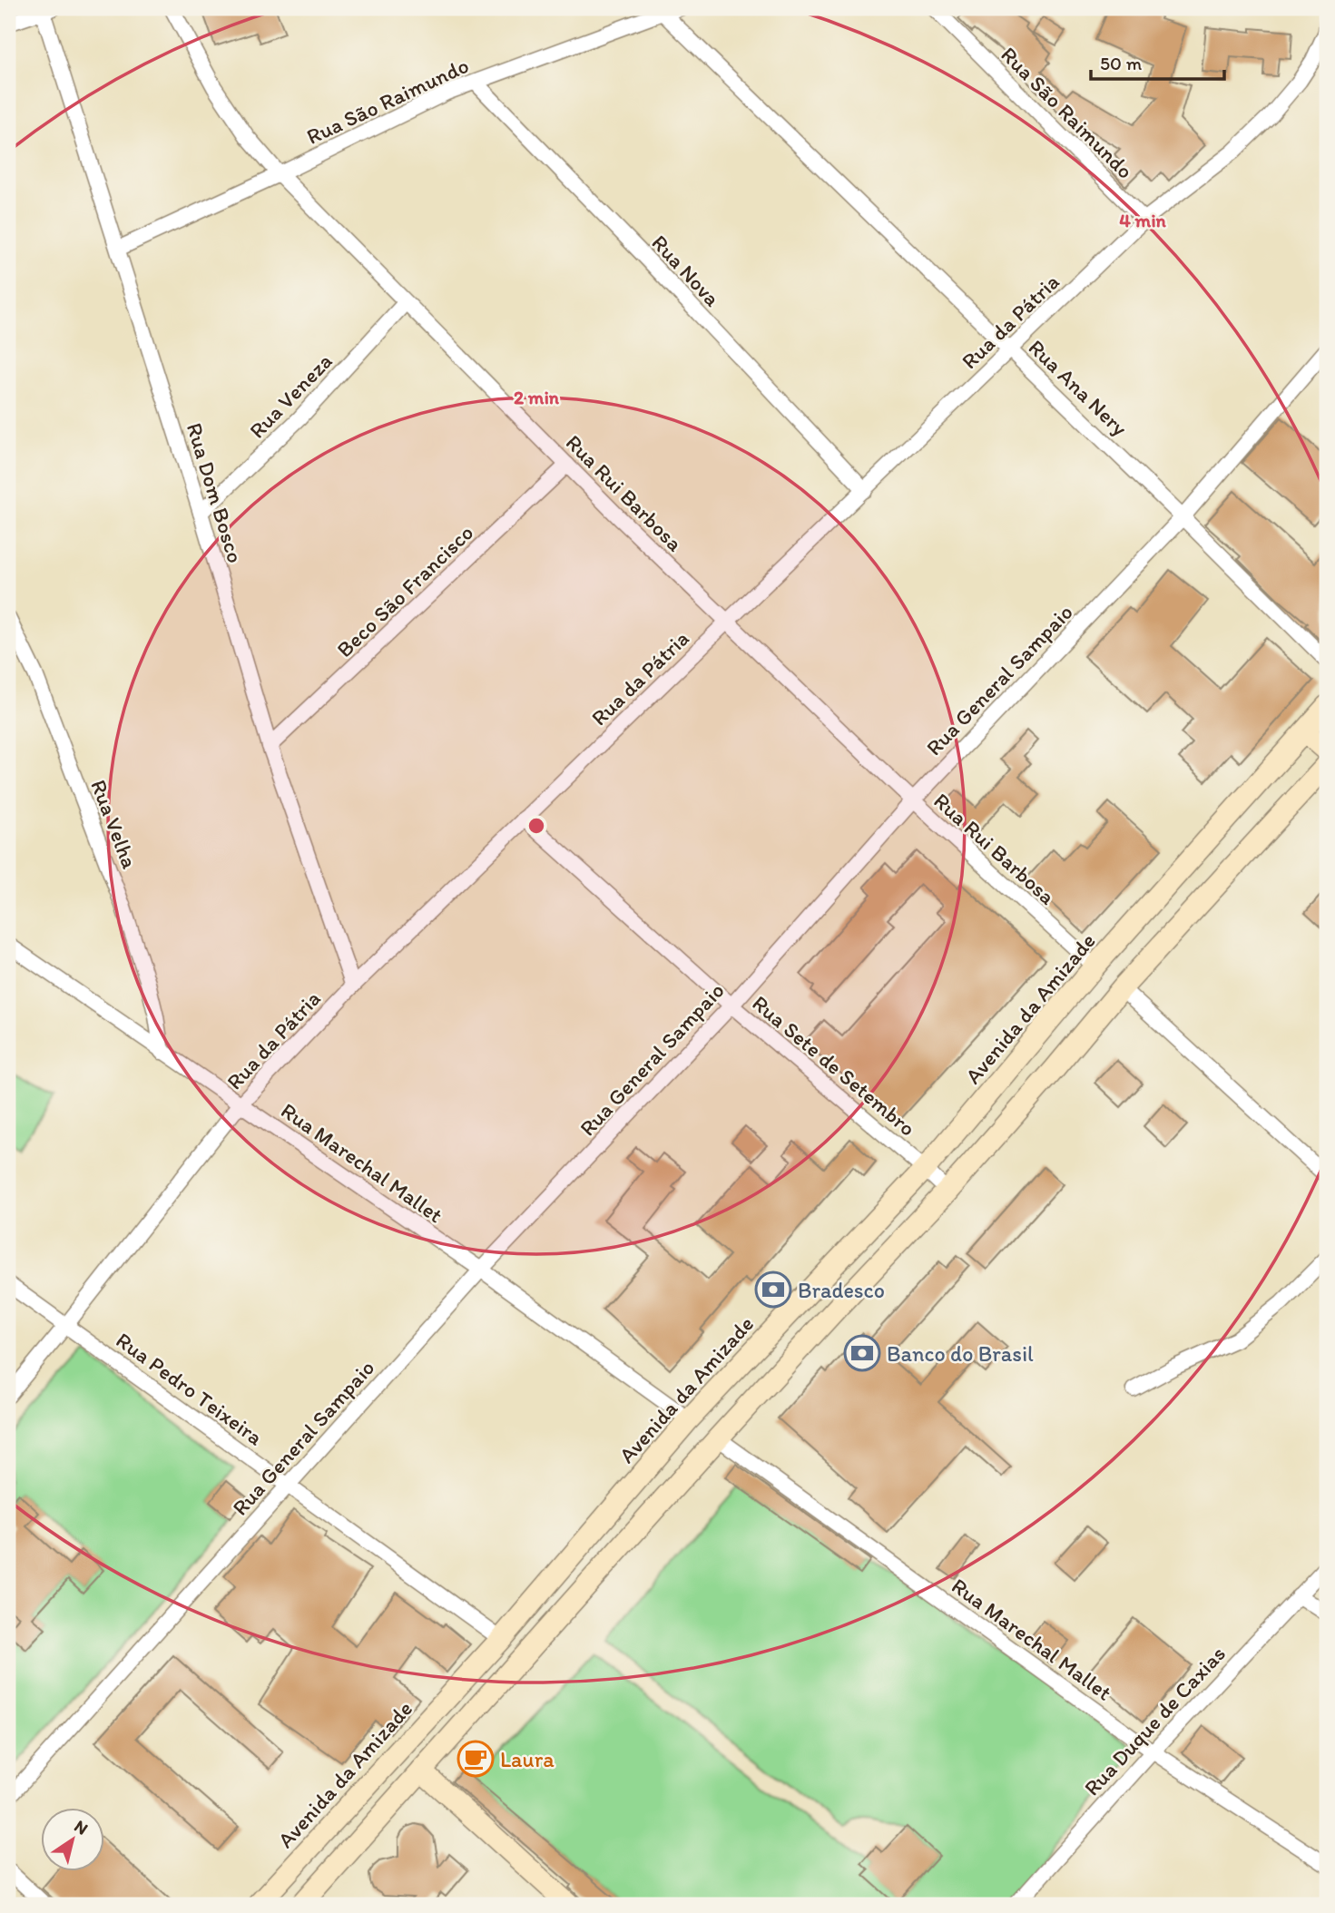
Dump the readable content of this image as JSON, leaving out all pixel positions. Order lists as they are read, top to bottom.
{
  "streets": {
    "main road": ["Avenida da Amizade"],
    "street": [
      "Rua São Raimundo",
      "Rua Nova",
      "Rua da Pátria",
      "Rua Ana Nery",
      "Rua Veneza",
      "Rua Dom Bosco",
      "Rua Rui Barbosa",
      "Beco São Francisco",
      "Rua General Sampaio",
      "Rua Velha",
      "Rua Sete de Setembro",
      "Rua Marechal Mallet",
      "Rua Pedro Teixeira",
      "Rua Duque de Caxias"
    ]
  },
  "crossings": [
    ["Rua São Raimundo", "Rua Nova"],
    ["Rua São Raimundo", "Rua da Pátria"],
    ["Rua São Raimundo", "Rua Ana Nery"],
    ["Rua São Raimundo", "Rua Dom Bosco"],
    ["Rua São Raimundo", "Rua Rui Barbosa"],
    ["Rua Nova", "Rua da Pátria"],
    ["Rua da Pátria", "Rua Ana Nery"],
    ["Rua da Pátria", "Rua Dom Bosco"],
    ["Rua da Pátria", "Rua Rui Barbosa"],
    ["Rua da Pátria", "Rua Sete de Setembro"],
    ["Rua da Pátria", "Rua Marechal Mallet"],
    ["Rua da Pátria", "Rua Pedro Teixeira"],
    ["Rua Ana Nery", "Rua General Sampaio"],
    ["Rua Veneza", "Rua Dom Bosco"],
    ["Rua Veneza", "Rua Rui Barbosa"],
    ["Rua Dom Bosco", "Beco São Francisco"],
    ["Rua Rui Barbosa", "Beco São Francisco"],
    ["Rua Rui Barbosa", "Rua General Sampaio"],
    ["Rua Rui Barbosa", "Avenida da Amizade"],
    ["Rua General Sampaio", "Rua Sete de Setembro"],
    ["Rua General Sampaio", "Rua Marechal Mallet"],
    ["Rua General Sampaio", "Rua Pedro Teixeira"],
    ["Rua Velha", "Rua Marechal Mallet"],
    ["Avenida da Amizade", "Rua Sete de Setembro"],
    ["Avenida da Amizade", "Rua Marechal Mallet"],
    ["Avenida da Amizade", "Rua Pedro Teixeira"],
    ["Rua Marechal Mallet", "Rua Duque de Caxias"]
  ],
  "places": {
    "bank": ["Bradesco", "Banco do Brasil"],
    "cafe": ["Laura"]
  },
  "scale_bar": "50 m",
  "north": "top right",
  "rings": ["4 min", "2 min"]
}
